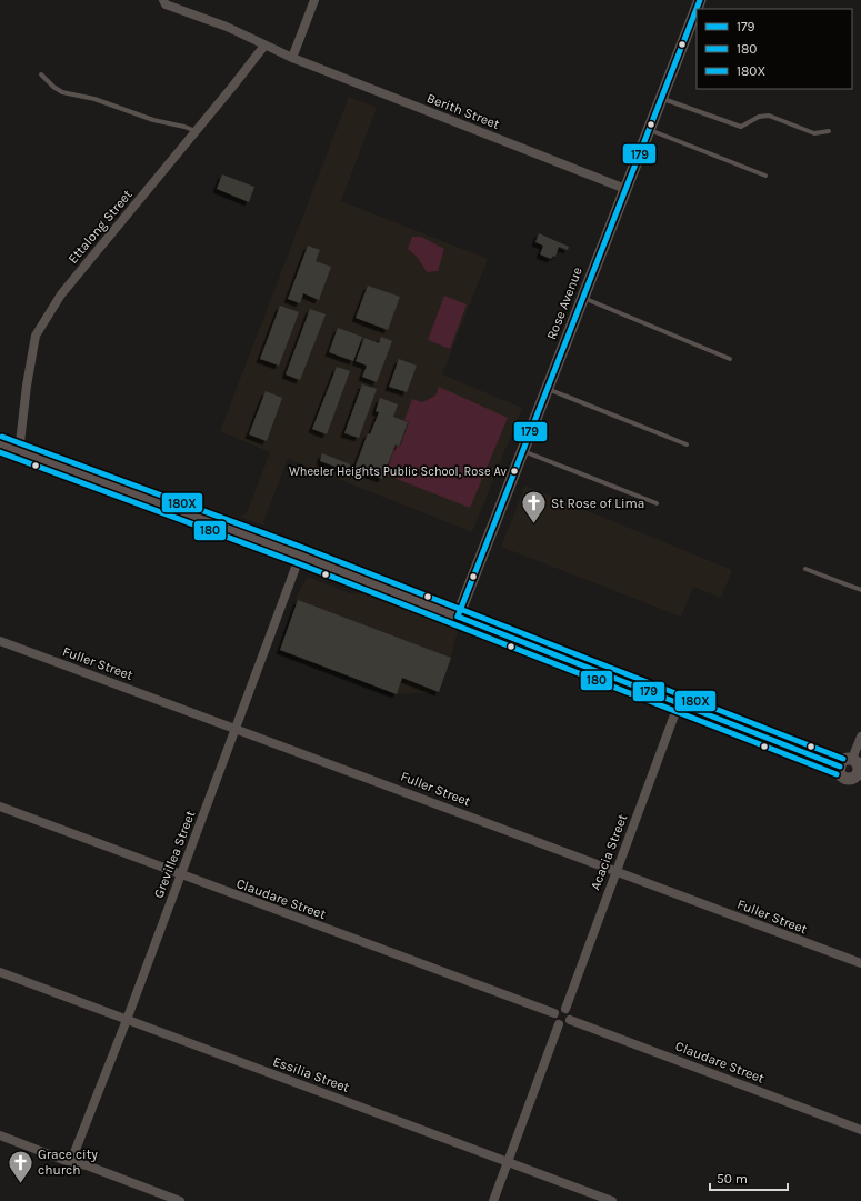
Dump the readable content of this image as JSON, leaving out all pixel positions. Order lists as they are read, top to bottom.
{
  "streets": {
    "street": [
      "Berith Street",
      "Ettalong Street",
      "Rose Avenue",
      "Fuller Street",
      "Acacia Street",
      "Grevillea Street",
      "Claudare Street",
      "Essilia Street"
    ]
  },
  "crossings": [
    ["Berith Street", "Ettalong Street"],
    ["Berith Street", "Rose Avenue"],
    ["Fuller Street", "Acacia Street"],
    ["Fuller Street", "Grevillea Street"],
    ["Acacia Street", "Claudare Street"],
    ["Grevillea Street", "Claudare Street"],
    ["Grevillea Street", "Essilia Street"]
  ],
  "places": {
    "other": ["Wheeler Heights Public School, Rose Av"],
    "church": ["St Rose of Lima", "Grace city church"]
  },
  "lines": ["transit line 179", "transit line 180X", "transit line 180"],
  "legend": ["179", "180", "180X"],
  "scale_bar": "50 m"
}
